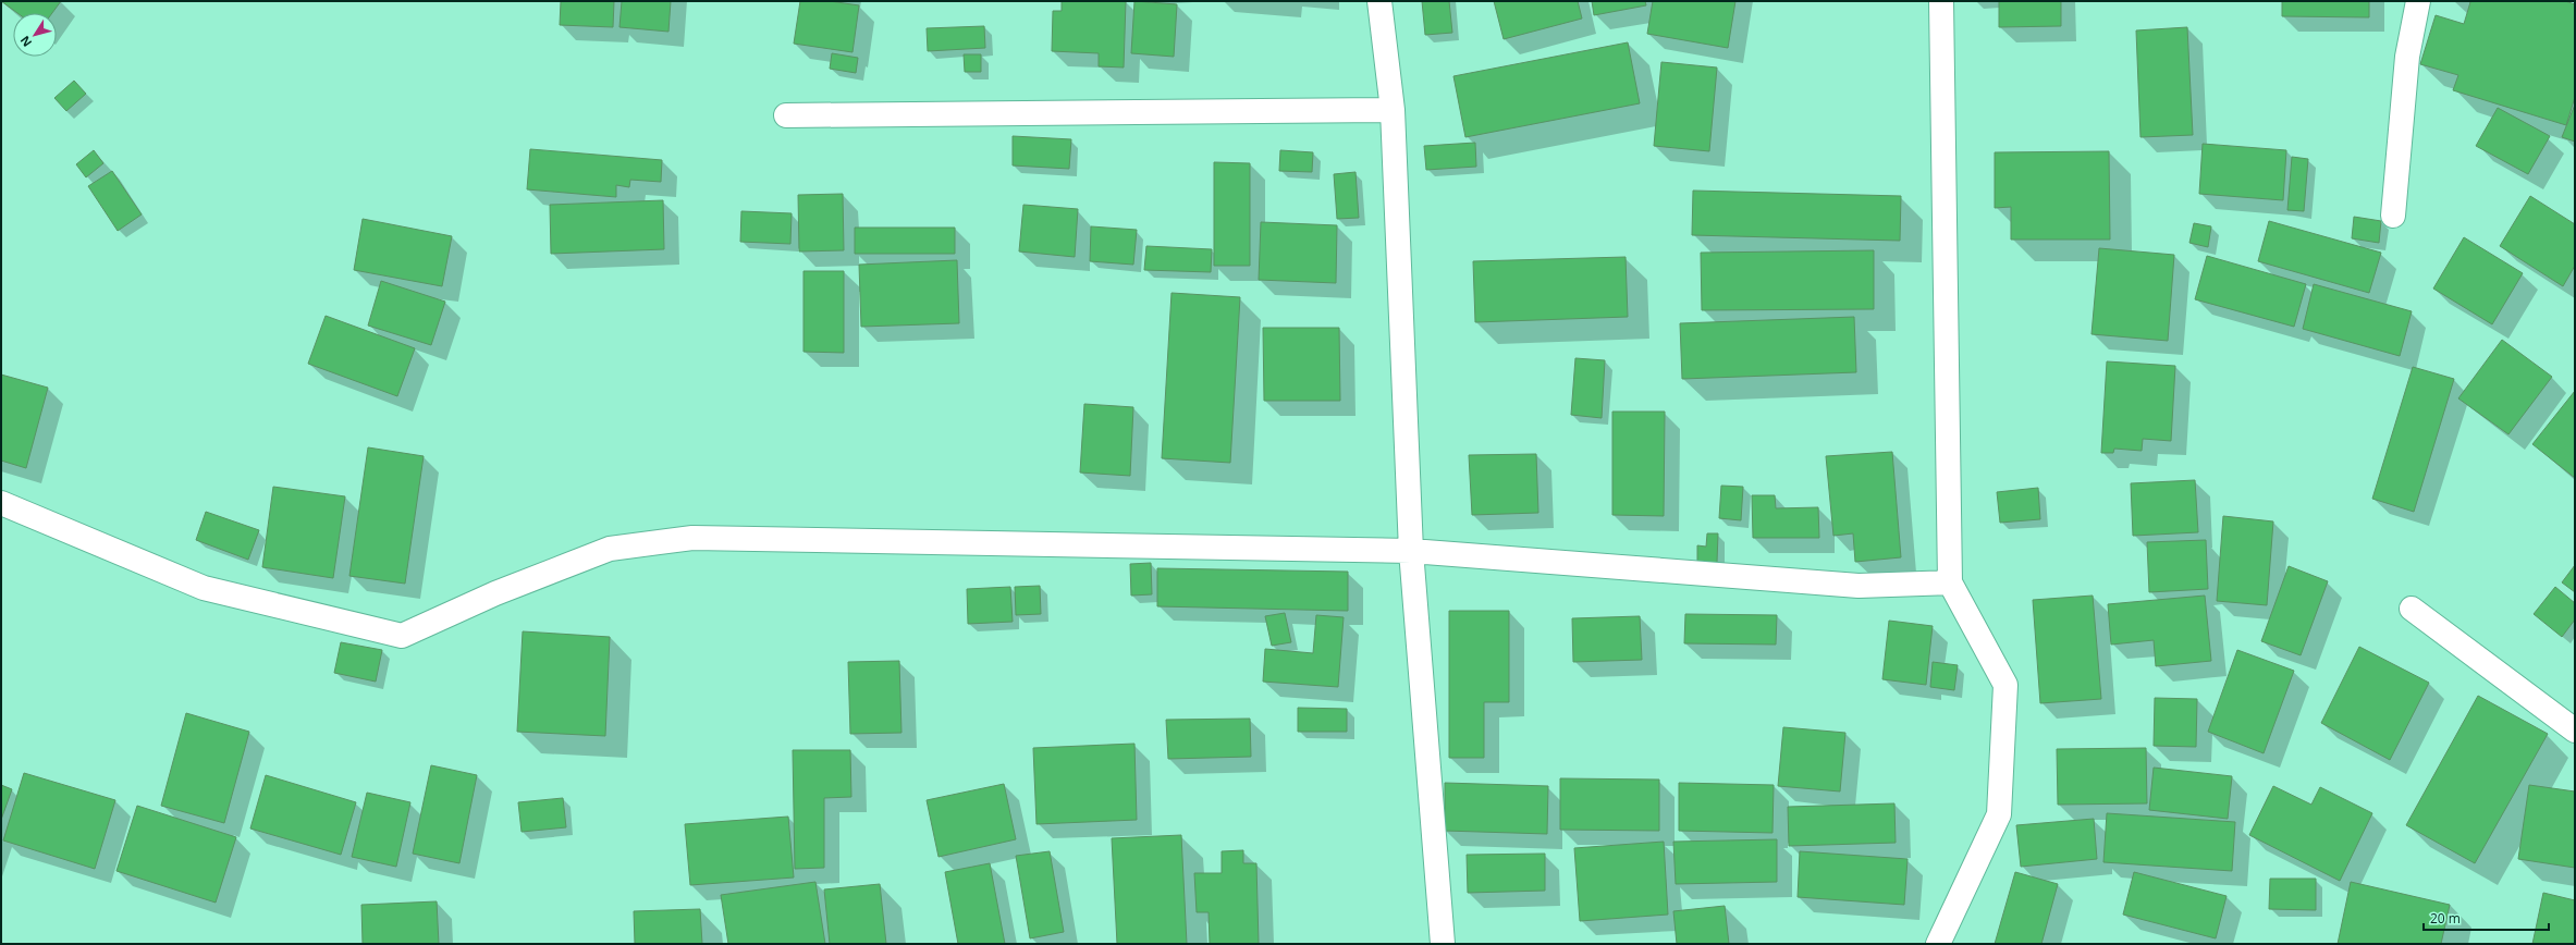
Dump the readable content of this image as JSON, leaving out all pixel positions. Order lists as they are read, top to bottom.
{
  "scale_bar": "20 m",
  "north": "bottom left"
}
